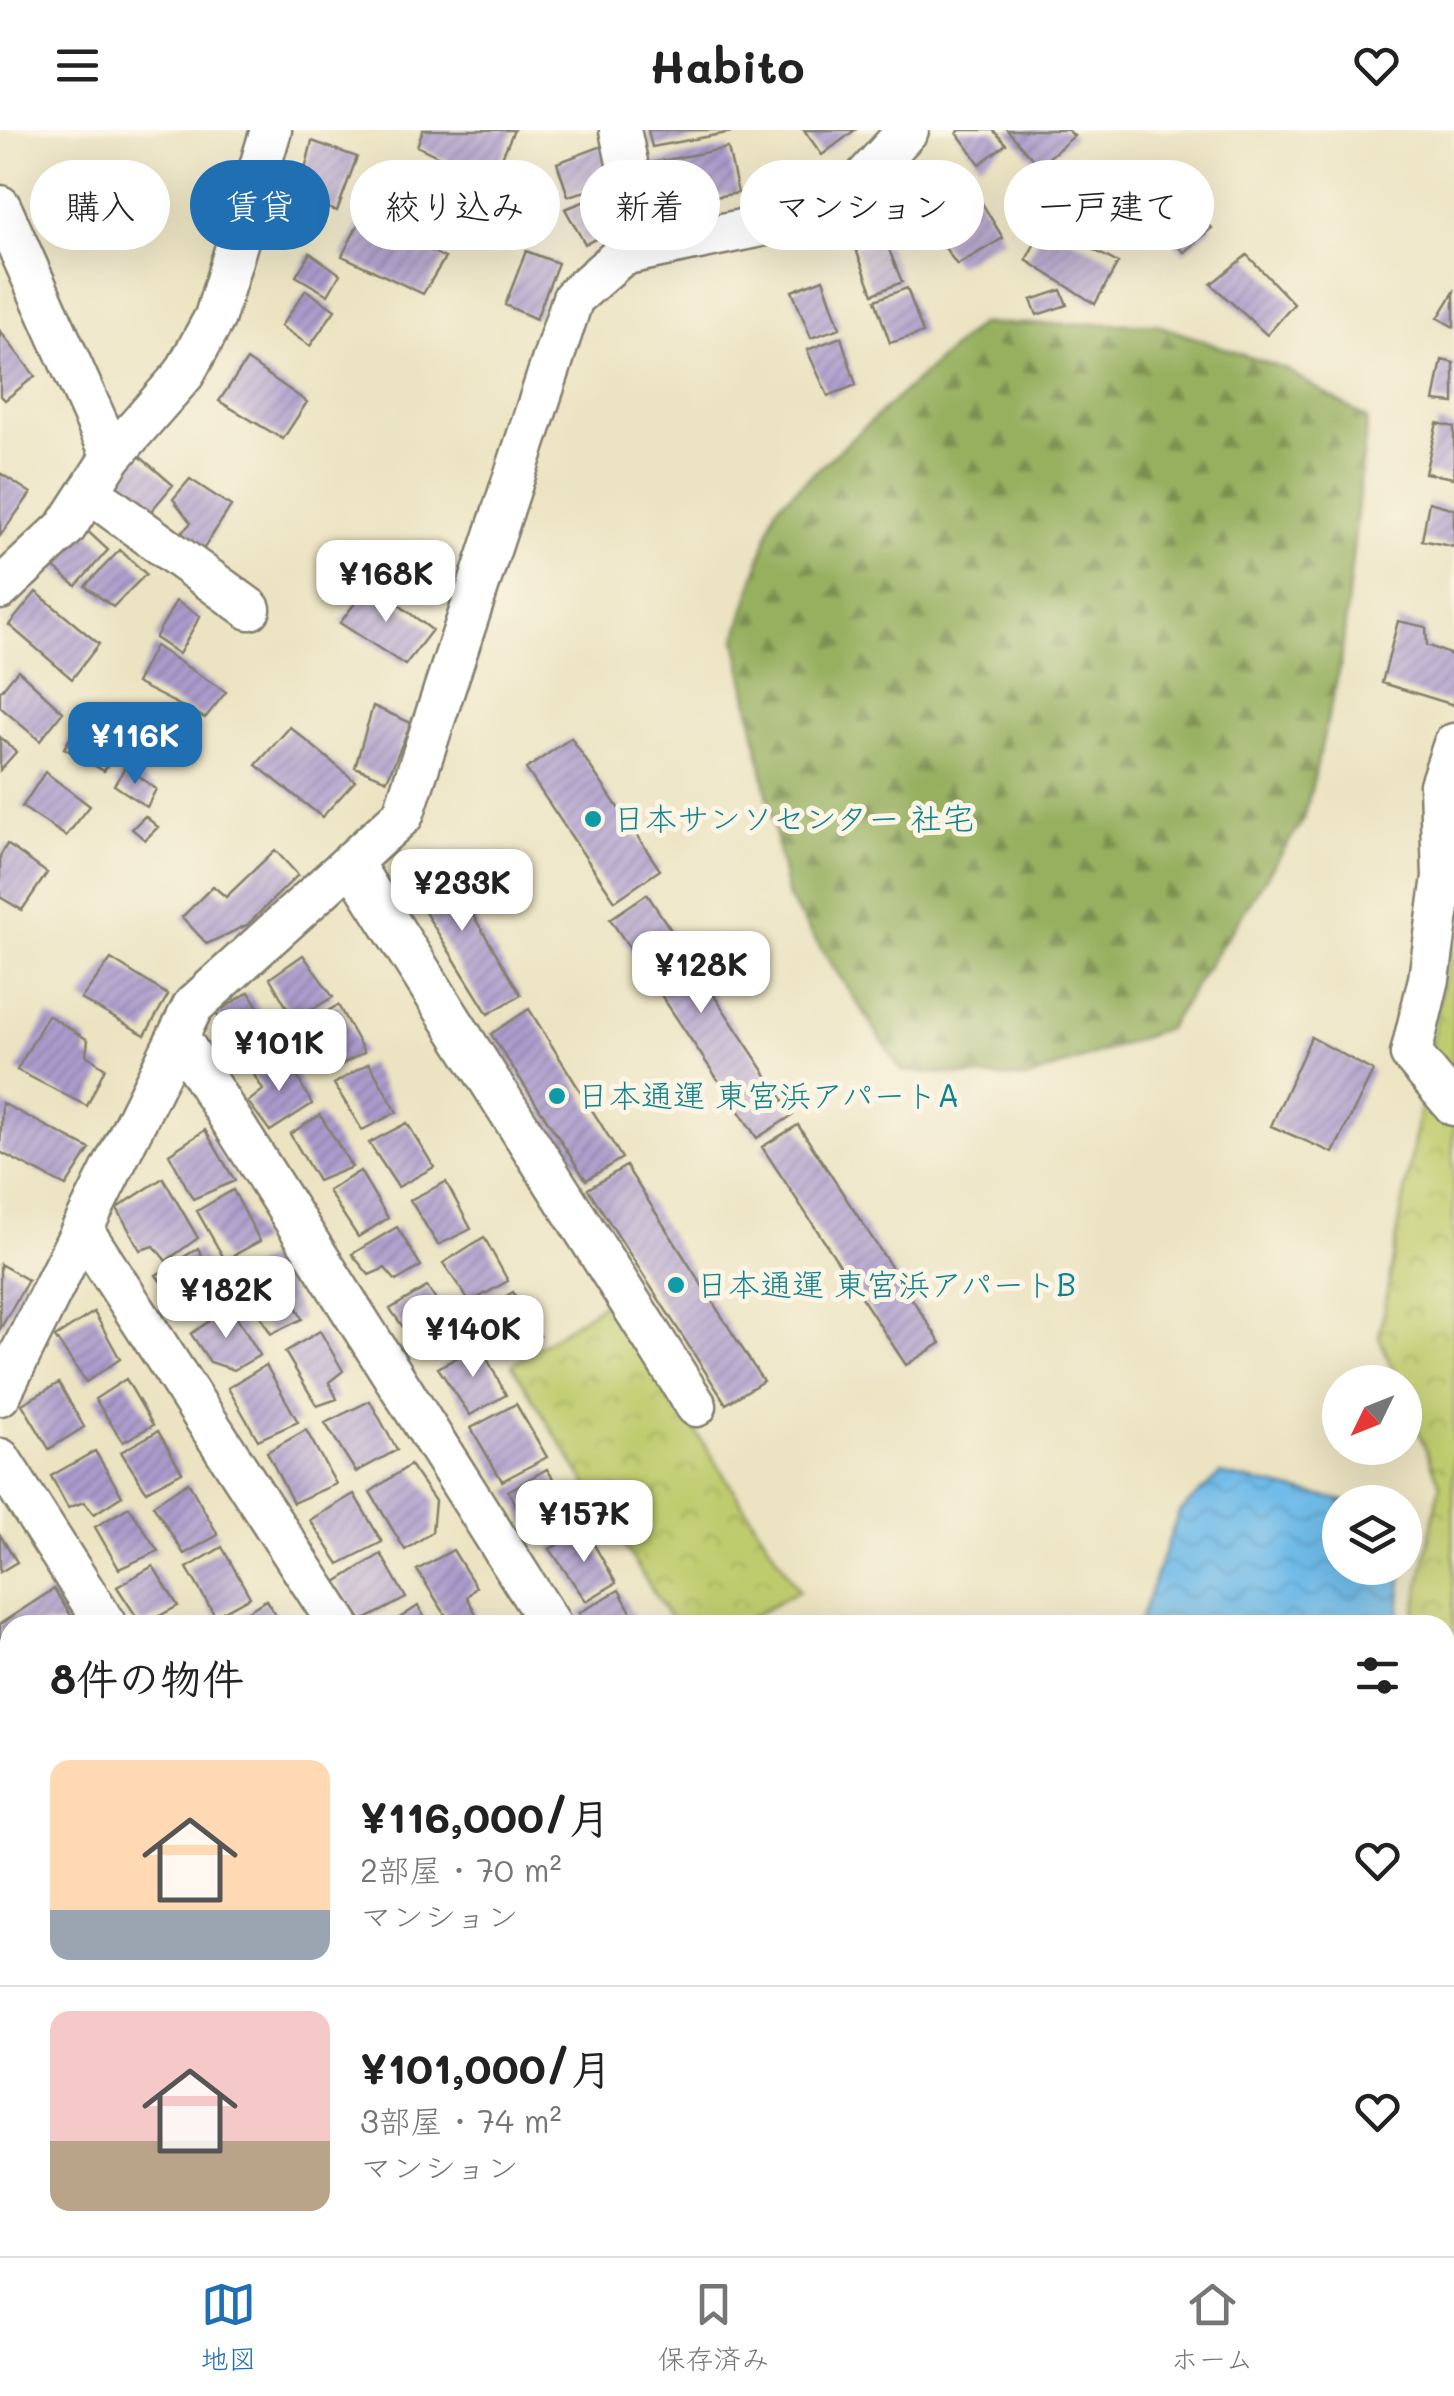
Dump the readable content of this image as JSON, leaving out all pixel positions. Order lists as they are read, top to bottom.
{
  "places": ["日本サンソセンター 社宅", "日本通運 東宮浜アパートA", "日本通運 東宮浜アパートB"],
  "north": "bottom left",
  "page": {
    "header": "Habito",
    "chip": [
      "購入",
      "賃貸",
      "絞り込み",
      "新着",
      "マンション",
      "一戸建て"
    ],
    "price": [
      "¥168K",
      "¥116K",
      "¥233K",
      "¥128K",
      "¥101K",
      "¥182K",
      "¥140K",
      "¥157K"
    ],
    "heading": "8件の物件",
    "list": [
      {
        "name": "¥116,000/月",
        "note": "2部屋 · 70 m² · マンション"
      },
      {
        "name": "¥101,000/月",
        "note": "3部屋 · 74 m² · マンション"
      }
    ],
    "tabs": ["地図", "保存済み", "ホーム"]
  }
}
